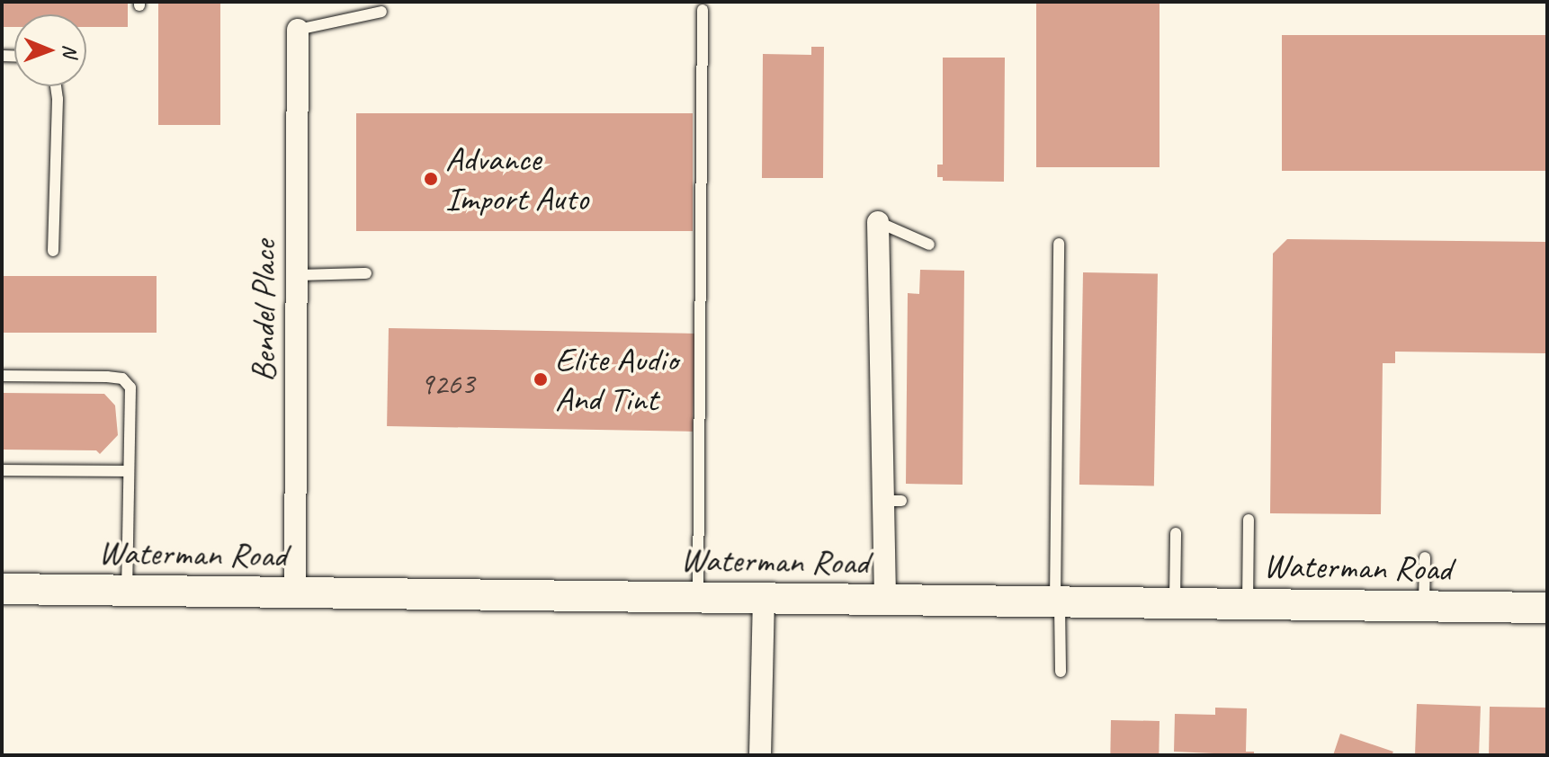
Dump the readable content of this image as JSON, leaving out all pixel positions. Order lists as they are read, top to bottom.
{
  "streets": {
    "main road": ["Waterman Road"],
    "street": ["Bendel Place"]
  },
  "crossings": [
    ["Bendel Place", "Waterman Road"]
  ],
  "places": ["Advance Import Auto", "Elite Audio And Tint"],
  "house_numbers": ["9263"],
  "north": "right"
}
